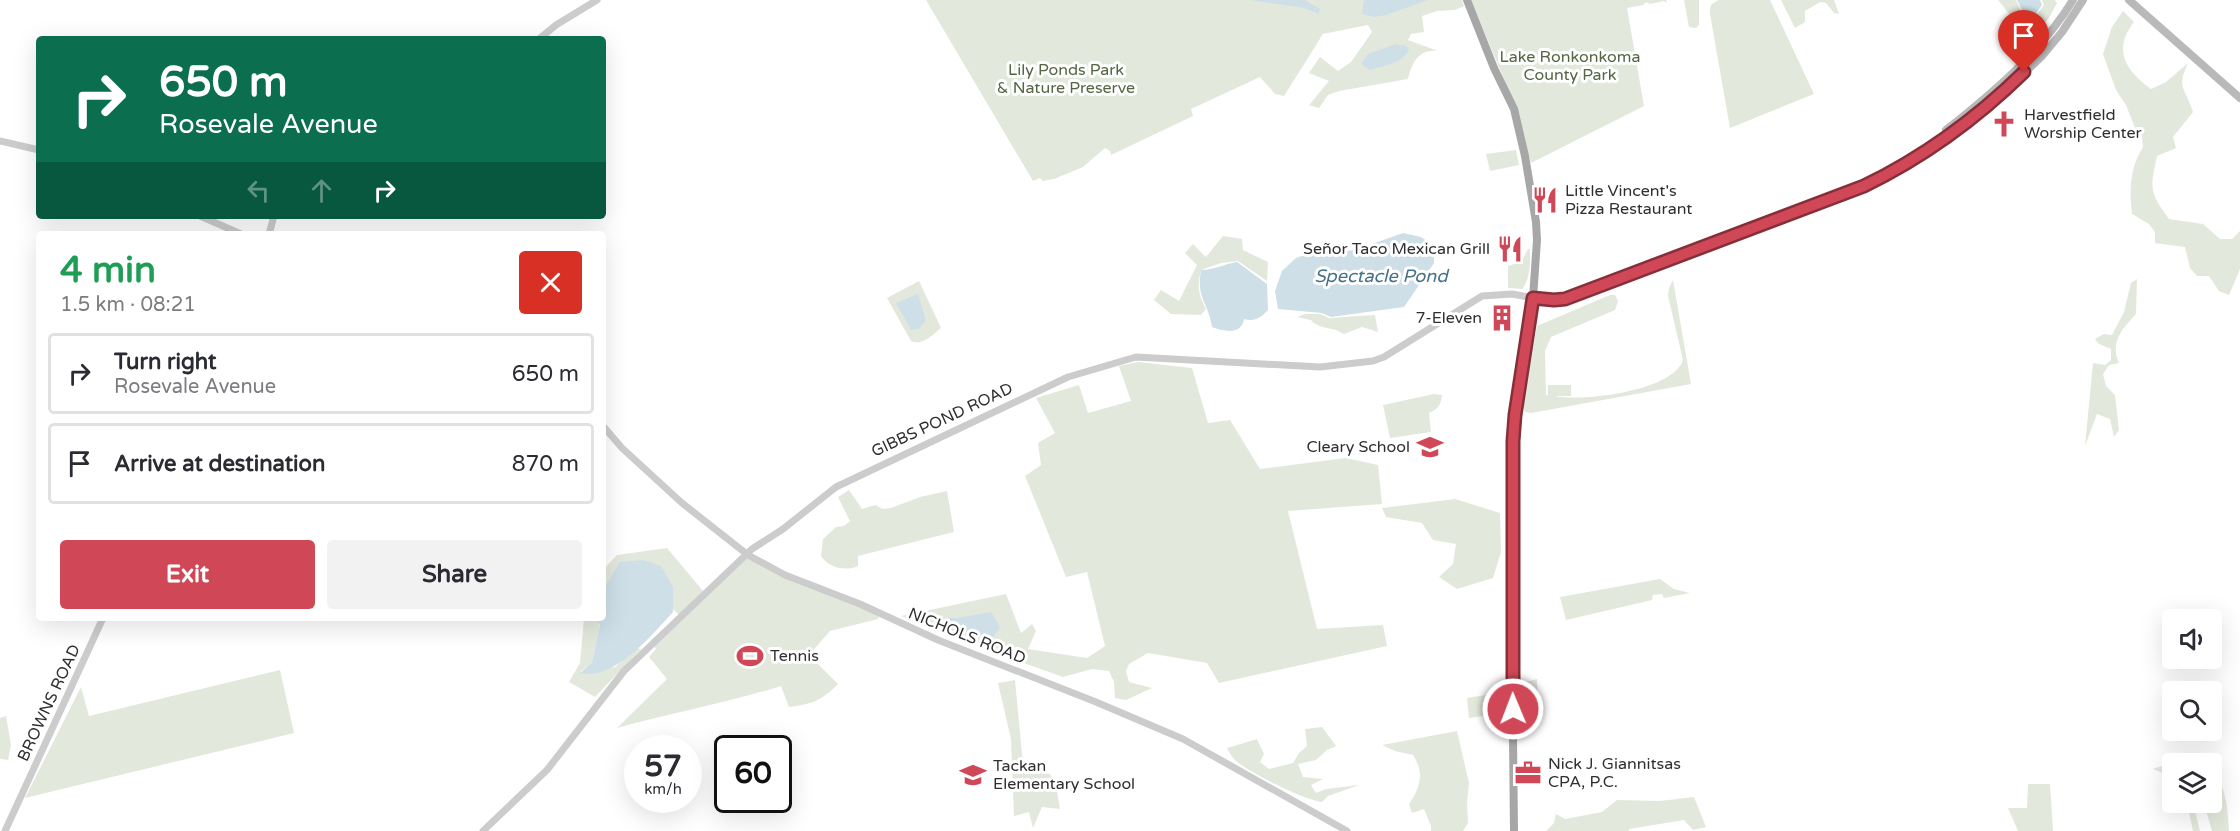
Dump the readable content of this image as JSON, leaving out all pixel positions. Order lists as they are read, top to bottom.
{
  "streets": {
    "street": ["GIBBS POND ROAD", "NICHOLS ROAD", "BROWNS ROAD"]
  },
  "crossings": [
    ["GIBBS POND ROAD", "NICHOLS ROAD"]
  ],
  "water": ["Spectacle Pond"],
  "parks": ["Lake Ronkonkoma County Park", "Lily Ponds Park & Nature Preserve"],
  "places": {
    "church": ["Harvestfield Worship Center"],
    "restaurant": ["Little Vincent's Pizza Restaurant", "Señor Taco Mexican Grill"],
    "building": ["7-Eleven"],
    "school or university": ["Cleary School", "Tackan Elementary School"],
    "sports": ["Tennis"],
    "office": ["Nick J. Giannitsas CPA, P.C."]
  },
  "page": {
    "turn": ["650 m", "Rosevale Avenue"],
    "heading": ["4 min", "1.5 km · 08:21"],
    "list": [
      {
        "name": "Turn right",
        "note": "Rosevale Avenue",
        "value": "650 m"
      },
      {
        "name": "Arrive at destination",
        "value": "870 m"
      }
    ],
    "buttons": ["Exit", "Share"],
    "speed": "57 km/h",
    "limit": "60"
  }
}
